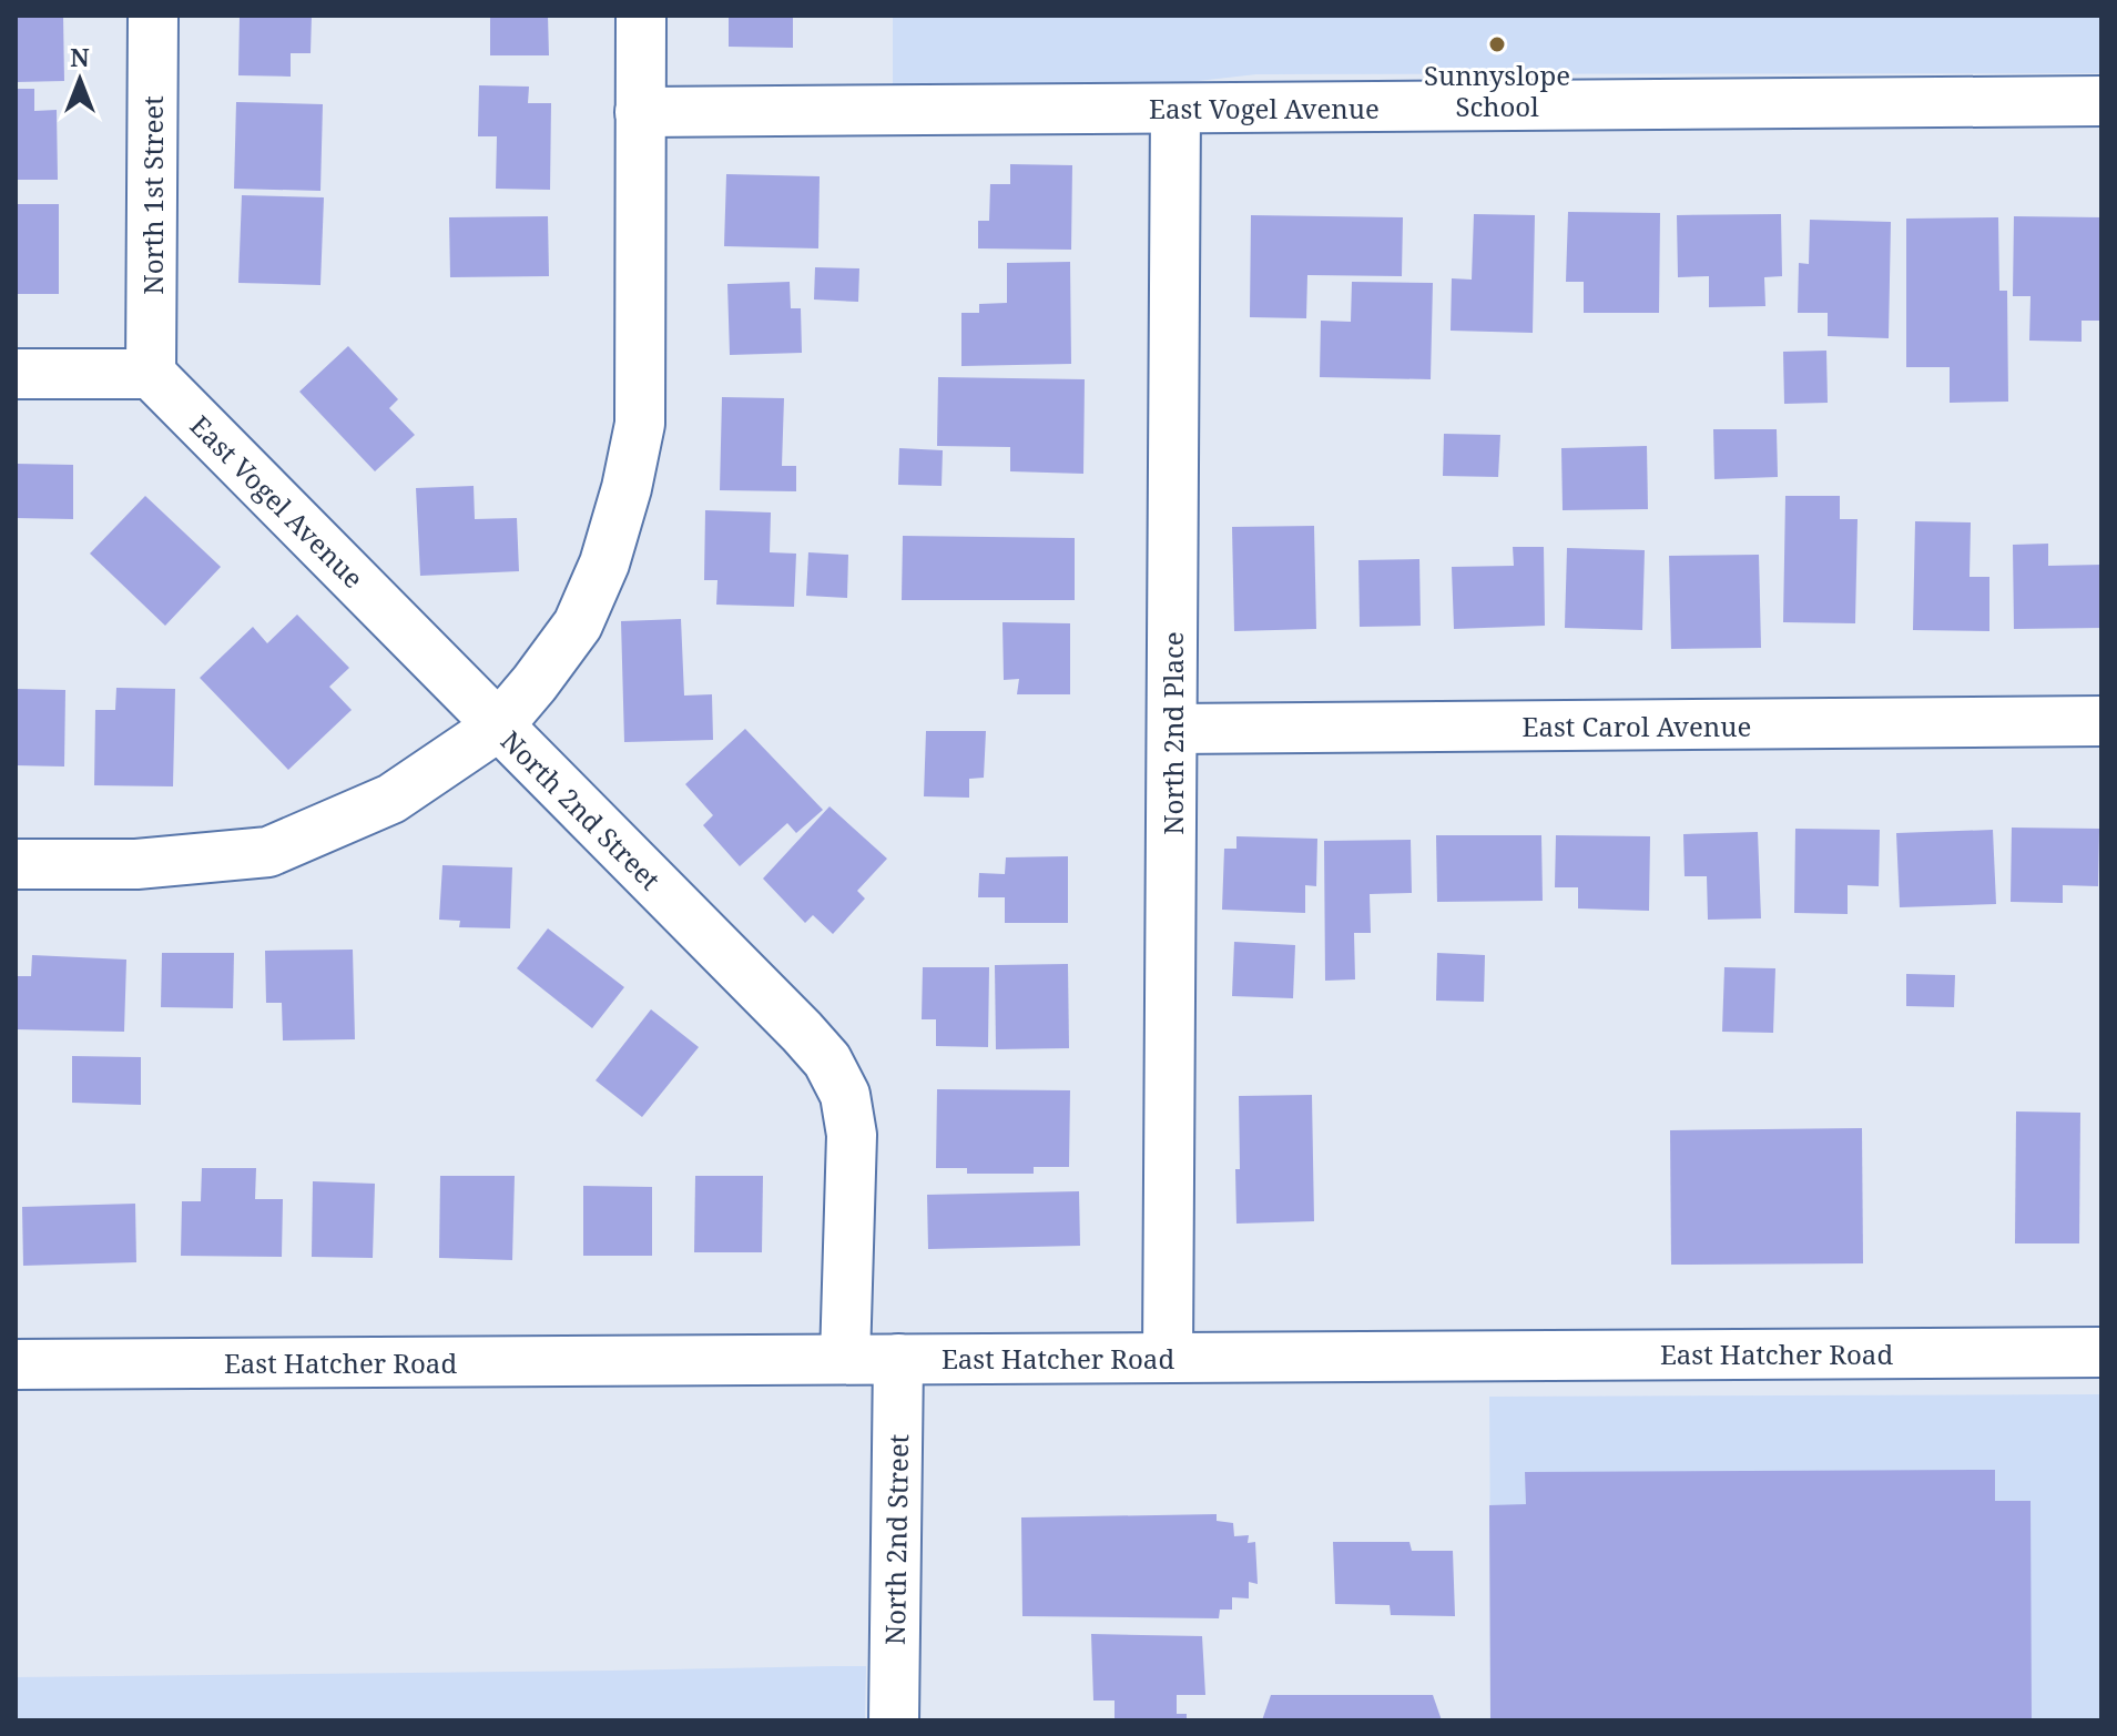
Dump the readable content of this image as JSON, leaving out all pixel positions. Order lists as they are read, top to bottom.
{
  "streets": {
    "street": [
      "East Vogel Avenue",
      "North 1st Street",
      "East Carol Avenue",
      "North 2nd Place",
      "North 2nd Street",
      "East Hatcher Road"
    ]
  },
  "crossings": [
    ["East Vogel Avenue", "North 1st Street"],
    ["East Vogel Avenue", "North 2nd Place"],
    ["East Vogel Avenue", "North 2nd Street"],
    ["East Carol Avenue", "North 2nd Place"],
    ["North 2nd Place", "East Hatcher Road"],
    ["North 2nd Street", "East Hatcher Road"]
  ],
  "places": ["Sunnyslope School"],
  "north": "top"
}
